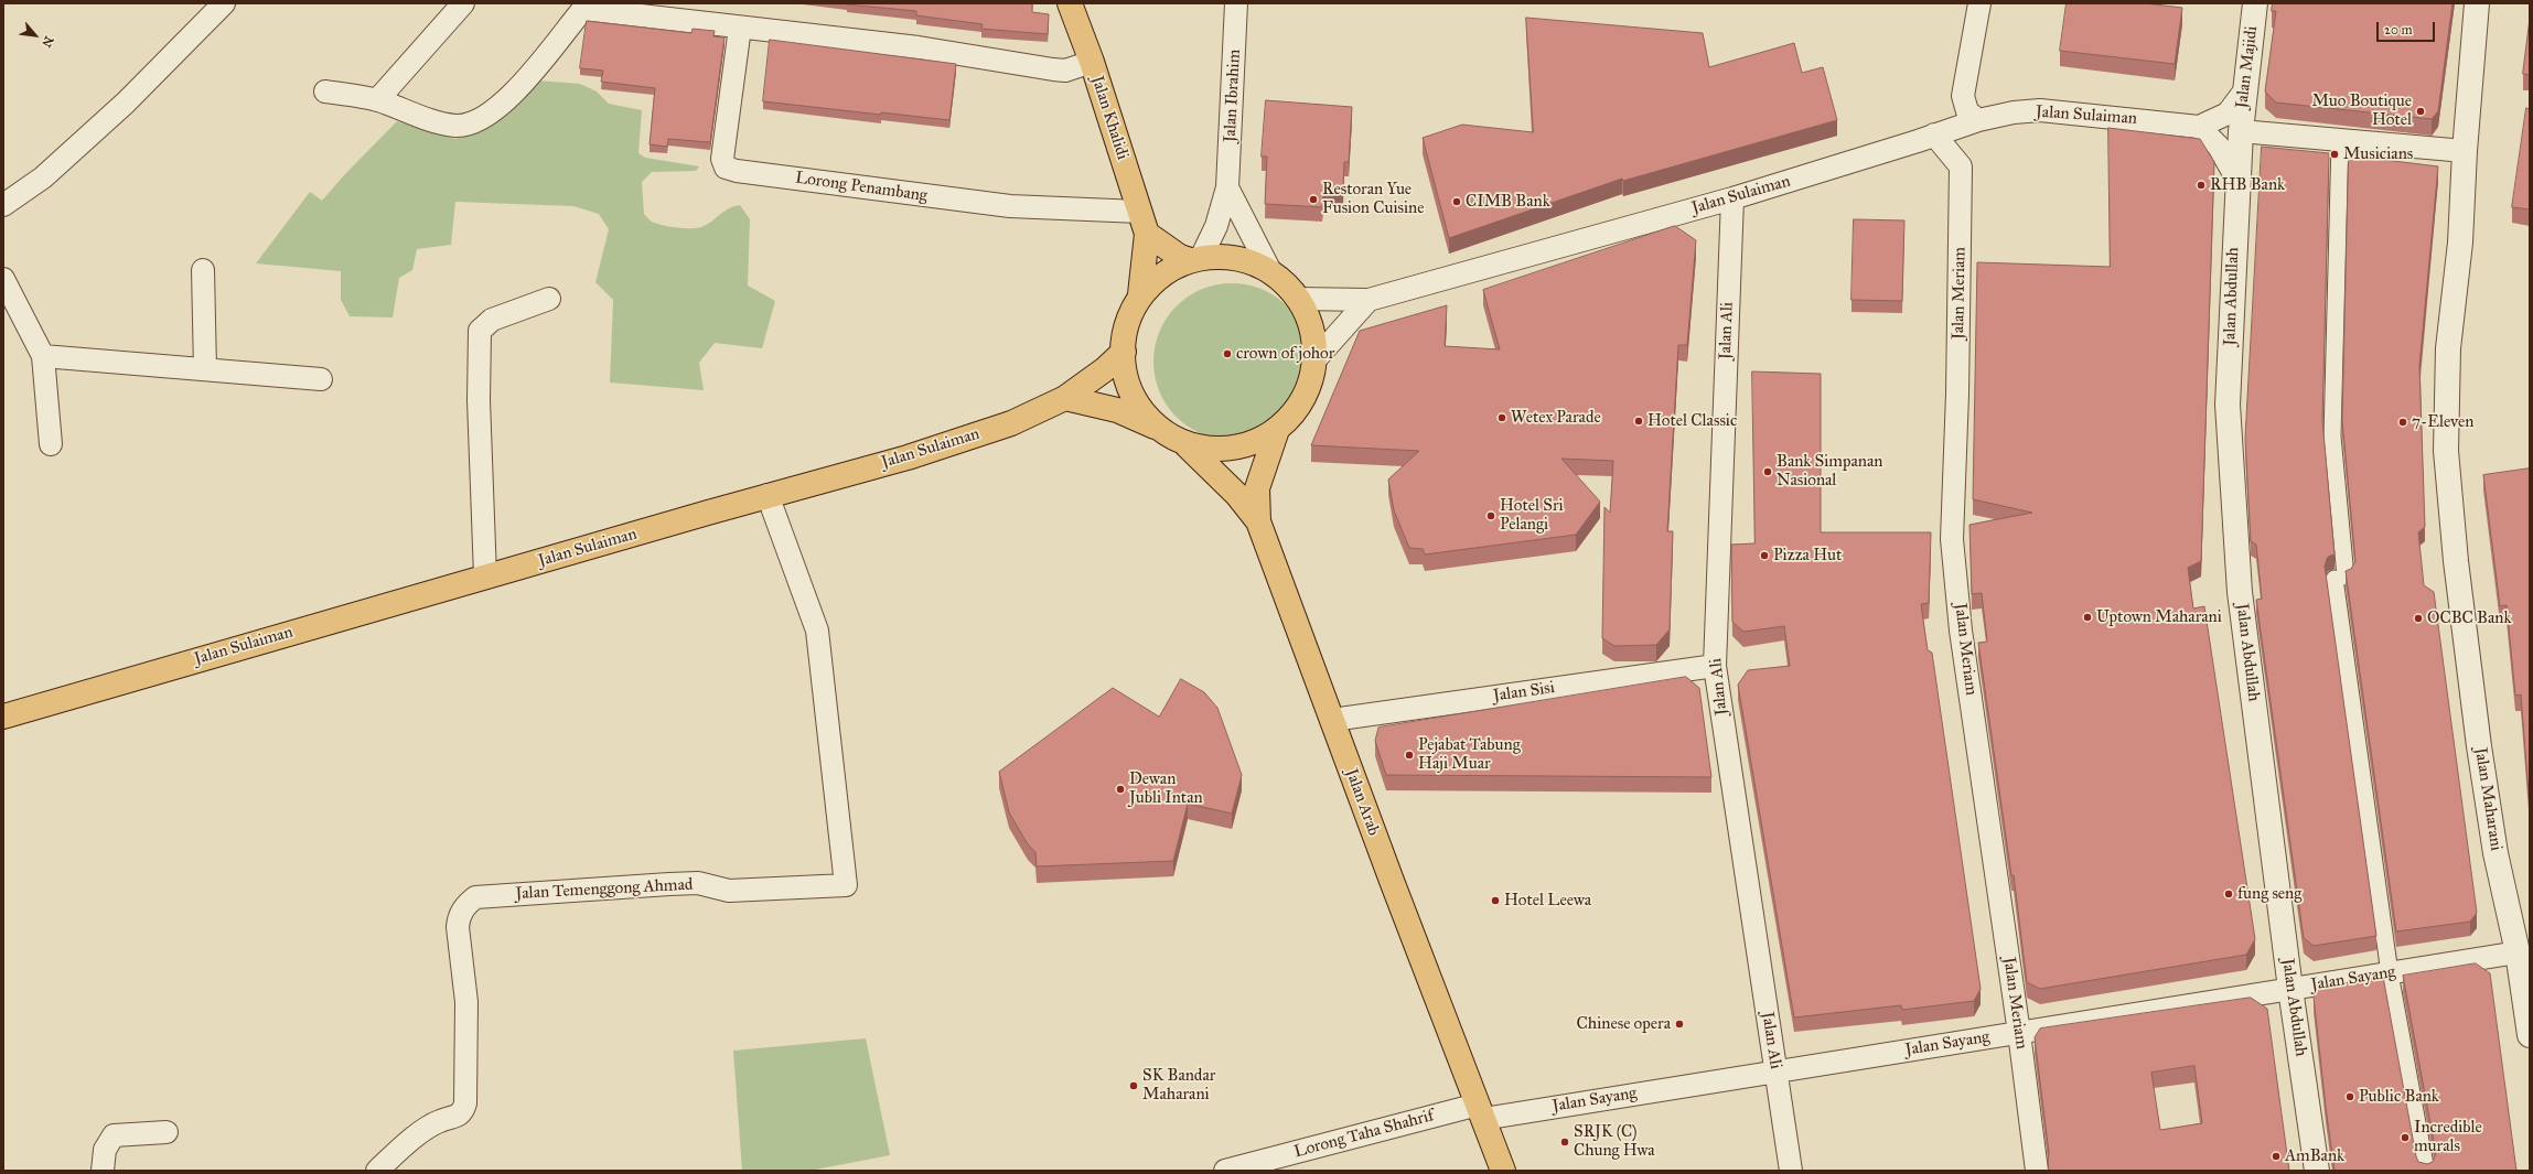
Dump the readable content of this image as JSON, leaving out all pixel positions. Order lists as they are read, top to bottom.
{
  "streets": {
    "main road": ["Jalan Sulaiman", "Jalan Khalidi", "Jalan Arab"],
    "street": [
      "Jalan Majidi",
      "Jalan Ibrahim",
      "Lorong Penambang",
      "Jalan Meriam",
      "Jalan Abdullah",
      "Jalan Ali",
      "Jalan Sisi",
      "Jalan Maharani",
      "Jalan Temenggong Ahmad",
      "Jalan Sayang",
      "Lorong Taha Shahrif"
    ]
  },
  "crossings": [
    ["Jalan Majidi", "Jalan Abdullah"],
    ["Jalan Sulaiman", "Jalan Meriam"],
    ["Jalan Sulaiman", "Jalan Ali"],
    ["Jalan Sulaiman", "Jalan Temenggong Ahmad"],
    ["Jalan Khalidi", "Lorong Penambang"],
    ["Jalan Meriam", "Jalan Sayang"],
    ["Jalan Abdullah", "Jalan Sayang"],
    ["Jalan Ali", "Jalan Sisi"],
    ["Jalan Ali", "Jalan Sayang"],
    ["Jalan Sisi", "Jalan Arab"],
    ["Jalan Maharani", "Jalan Sayang"],
    ["Jalan Arab", "Jalan Sayang"],
    ["Jalan Arab", "Lorong Taha Shahrif"],
    ["Jalan Sayang", "Lorong Taha Shahrif"]
  ],
  "places": [
    "Muo Boutique Hotel",
    "Musicians",
    "RHB Bank",
    "Restoran Yue Fusion Cuisine",
    "CIMB Bank",
    "crown of johor",
    "Wetex Parade",
    "Hotel Classic",
    "7-Eleven",
    "Bank Simpanan Nasional",
    "Hotel Sri Pelangi",
    "Pizza Hut",
    "Uptown Maharani",
    "OCBC Bank",
    "Pejabat Tabung Haji Muar",
    "Dewan Jubli Intan",
    "fung seng",
    "Hotel Leewa",
    "Chinese opera",
    "SK Bandar Maharani",
    "Public Bank",
    "Incredible murals",
    "SRJK (C) Chung Hwa",
    "AmBank"
  ],
  "scale_bar": "20 m",
  "north": "bottom right"
}
